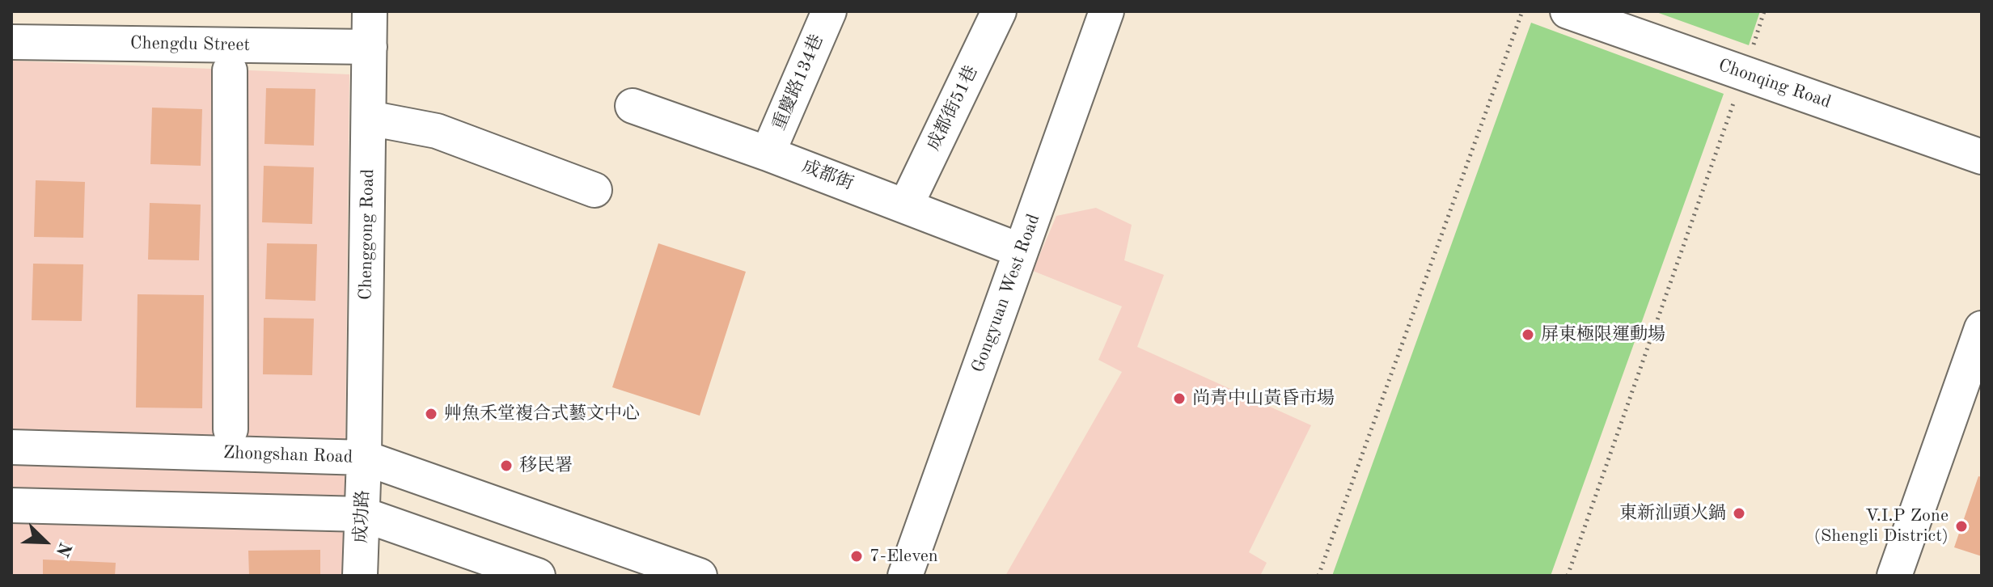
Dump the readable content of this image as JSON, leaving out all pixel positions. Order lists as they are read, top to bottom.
{
  "streets": {
    "street": [
      "Chengdu Street",
      "重慶路134巷",
      "Chonqing Road",
      "成都街51巷",
      "成都街",
      "Chenggong Road",
      "Gongyuan West Road",
      "Zhongshan Road",
      "成功路"
    ]
  },
  "crossings": [
    ["Chengdu Street", "Chenggong Road"],
    ["重慶路134巷", "成都街"],
    ["成都街51巷", "成都街"],
    ["成都街", "Gongyuan West Road"],
    ["Chenggong Road", "Zhongshan Road"],
    ["Chenggong Road", "成功路"],
    ["Zhongshan Road", "成功路"]
  ],
  "places": [
    "屏東極限運動場",
    "尚青中山黃昏市場",
    "艸魚禾堂複合式藝文中心",
    "移民署",
    "東新汕頭火鍋",
    "V.I.P Zone (Shengli District)",
    "7-Eleven"
  ],
  "north": "bottom right"
}
